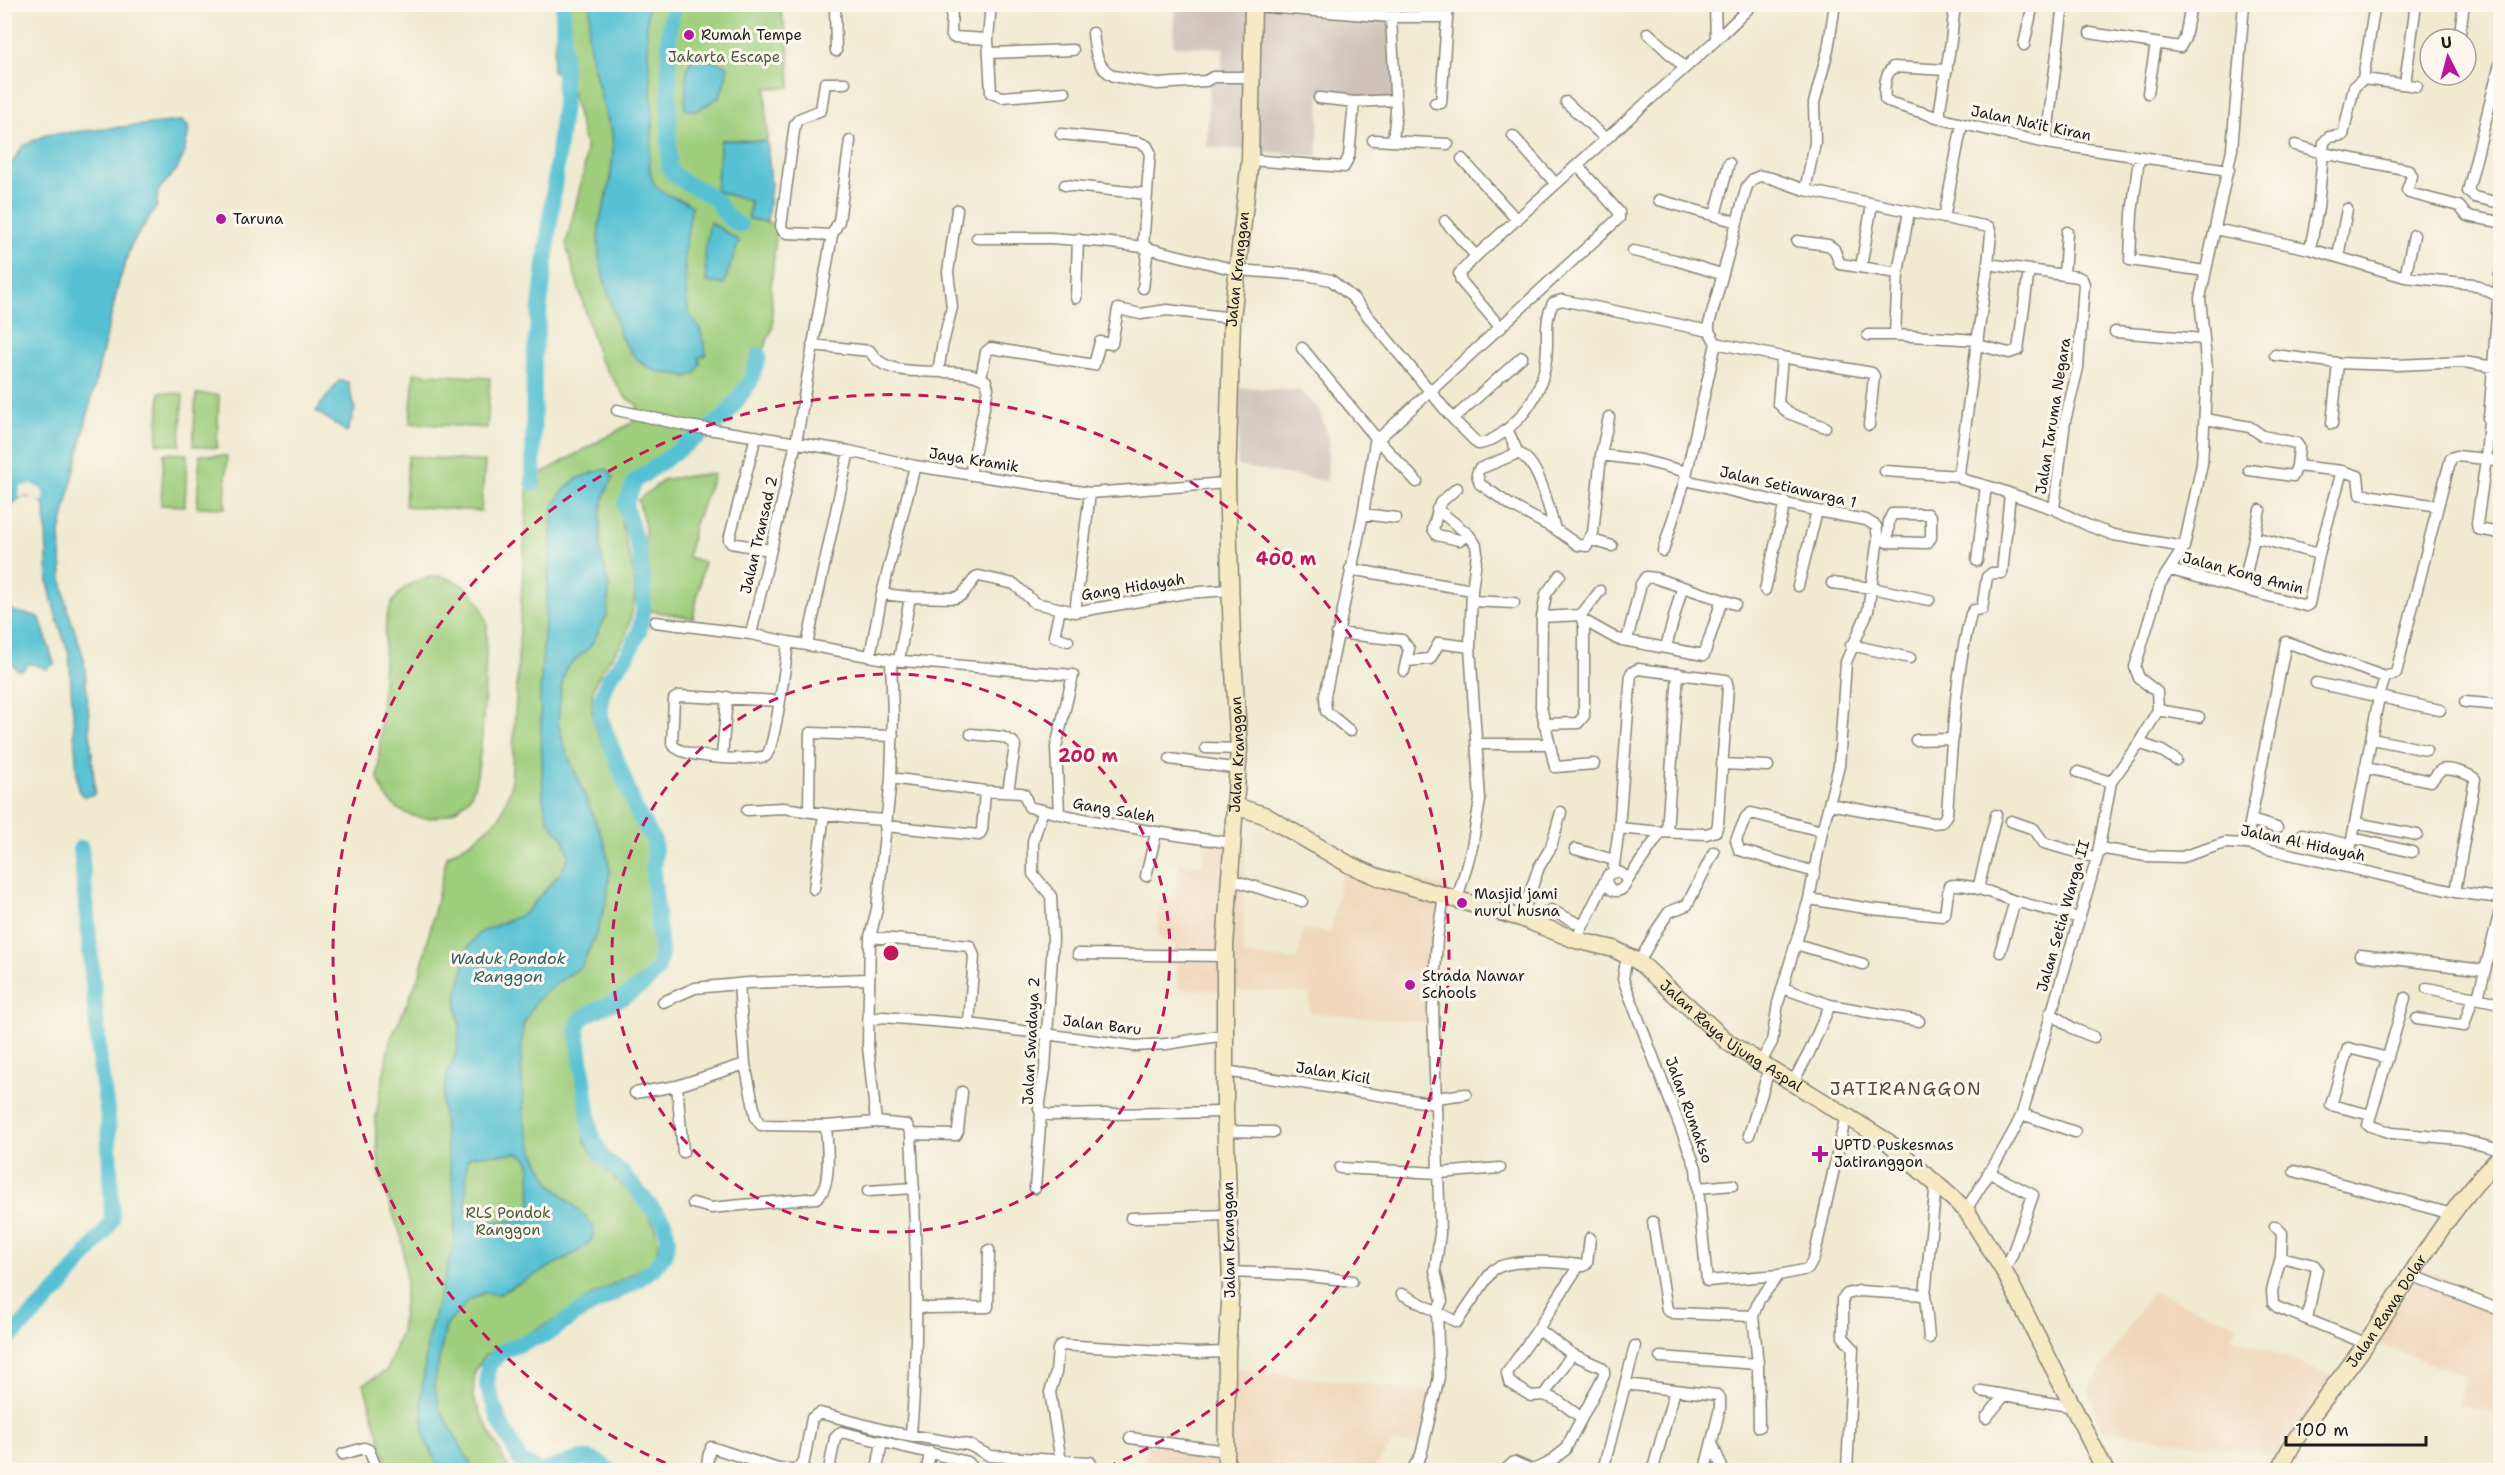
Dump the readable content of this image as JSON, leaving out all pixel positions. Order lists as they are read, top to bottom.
{
  "streets": {
    "street": [
      "Jalan Na'it Kiran",
      "Jalan Kranggan",
      "Jalan Taruma Negara",
      "Jaya Kramik",
      "Jalan Setiawarga 1",
      "Jalan Transad 2",
      "Jalan Kong Amin",
      "Gang Hidayah",
      "Gang Saleh",
      "Jalan Al Hidayah",
      "Jalan Setia Warga II",
      "Jalan Baru",
      "Jalan Raya Ujung Aspal",
      "Jalan Swadaya 2",
      "Jalan Kicil",
      "Jalan Rumakso",
      "Jalan Rawa Dolar"
    ]
  },
  "crossings": [
    ["Jalan Kranggan", "Jaya Kramik"],
    ["Jalan Kranggan", "Gang Hidayah"],
    ["Jalan Kranggan", "Gang Saleh"],
    ["Jalan Kranggan", "Jalan Baru"],
    ["Jalan Kranggan", "Jalan Raya Ujung Aspal"],
    ["Jalan Kranggan", "Jalan Swadaya 2"],
    ["Jalan Kranggan", "Jalan Kicil"],
    ["Jaya Kramik", "Jalan Transad 2"],
    ["Jalan Al Hidayah", "Jalan Setia Warga II"],
    ["Jalan Setia Warga II", "Jalan Raya Ujung Aspal"],
    ["Jalan Baru", "Jalan Swadaya 2"],
    ["Jalan Raya Ujung Aspal", "Jalan Rumakso"]
  ],
  "districts": ["JATIRANGGON"],
  "water": ["Waduk Pondok Ranggon"],
  "parks": ["Jakarta Escape", "RLS Pondok Ranggon"],
  "places": {
    "other": [
      "Rumah Tempe",
      "Taruna",
      "Masjid jami nurul husna",
      "Strada Nawar Schools"
    ],
    "health": ["UPTD Puskesmas Jatiranggon"]
  },
  "scale_bar": "100 m",
  "north": "top",
  "rings": ["400 m", "200 m"]
}
